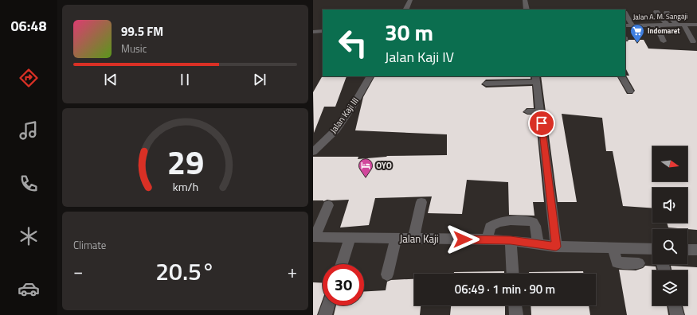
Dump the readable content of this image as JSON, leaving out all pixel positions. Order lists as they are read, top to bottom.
{
  "streets": {
    "street": ["Jalan A. M. Sangaji", "Jalan Kaji III", "Jalan Kaji"]
  },
  "places": {
    "supermarket": ["Indomaret"],
    "hotel": ["OYO"]
  },
  "north": "right",
  "page": {
    "tabs": "06:48",
    "turn": ["30 m", "Jalan Kaji IV"],
    "song": ["99.5 FM", "Music"],
    "tile": "Climate",
    "heat": ["−", "20.5°", "+"],
    "limit": "30",
    "trip": "06:49 · 1 min · 90 m",
    "gauge": ["29", "km/h"]
  }
}
